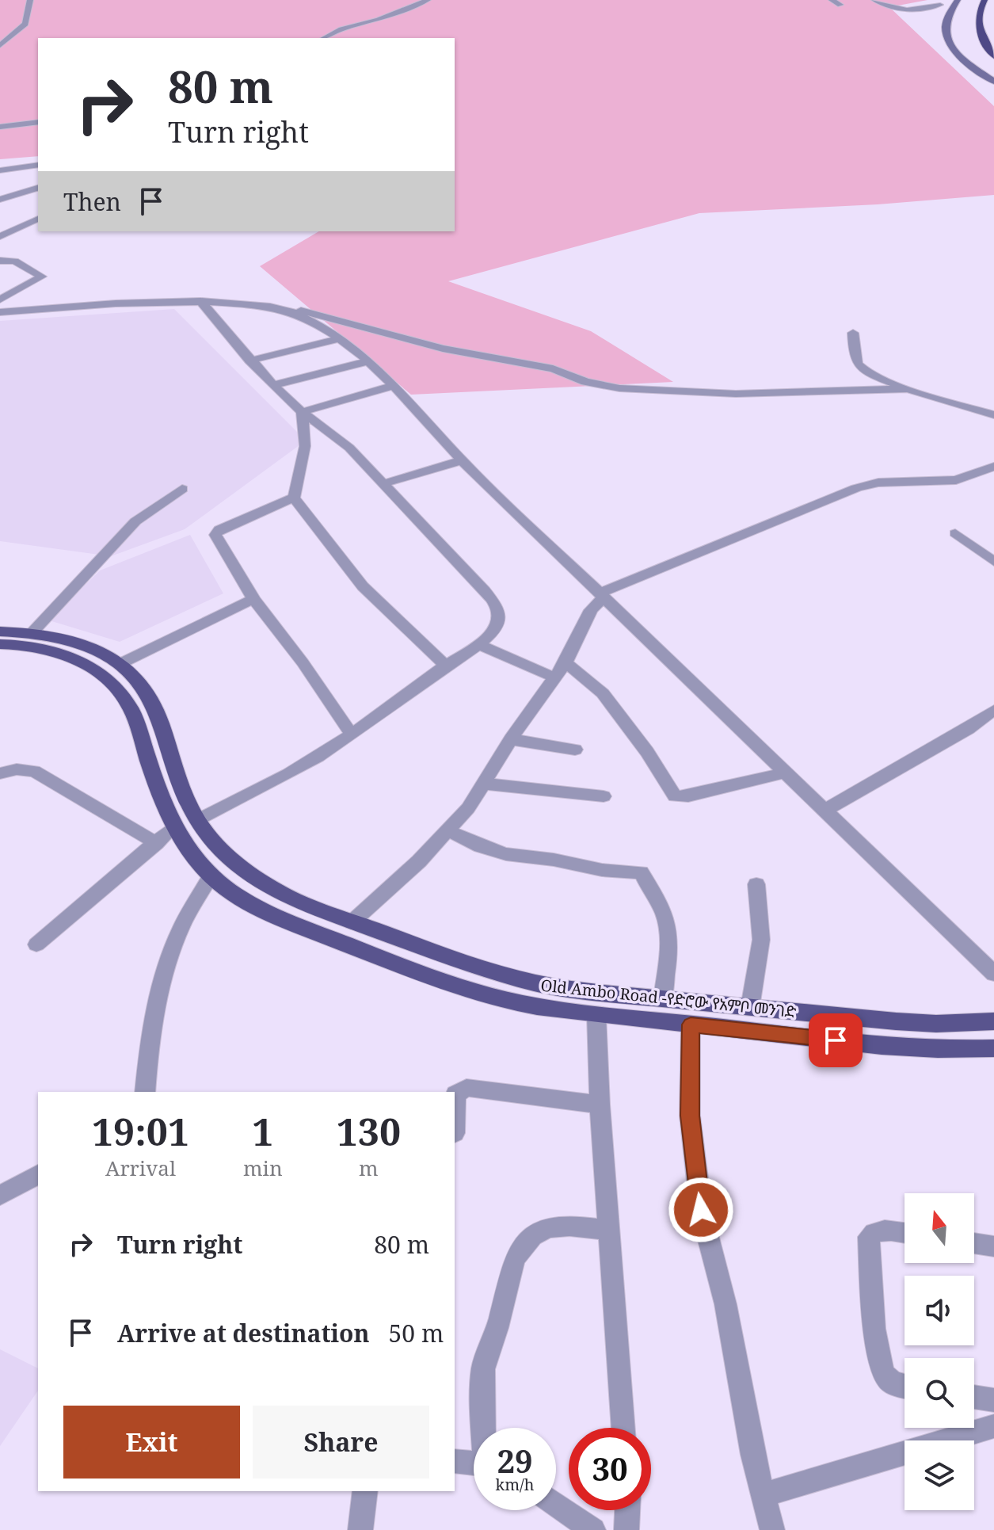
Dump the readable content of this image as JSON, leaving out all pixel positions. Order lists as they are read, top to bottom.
{
  "streets": {
    "main road": ["Old Ambo Road -የድሮው የአምቦ መንገድ"]
  },
  "north": "top",
  "page": {
    "turn": ["80 m", "Turn right"],
    "then": "Then",
    "eta": [
      "19:01",
      "Arrival",
      "1",
      "min",
      "130",
      "m"
    ],
    "list": [
      {
        "name": "Turn right",
        "value": "80 m"
      },
      {
        "name": "Arrive at destination",
        "value": "50 m"
      }
    ],
    "buttons": ["Exit", "Share"],
    "speed": "29 km/h",
    "limit": "30"
  }
}
